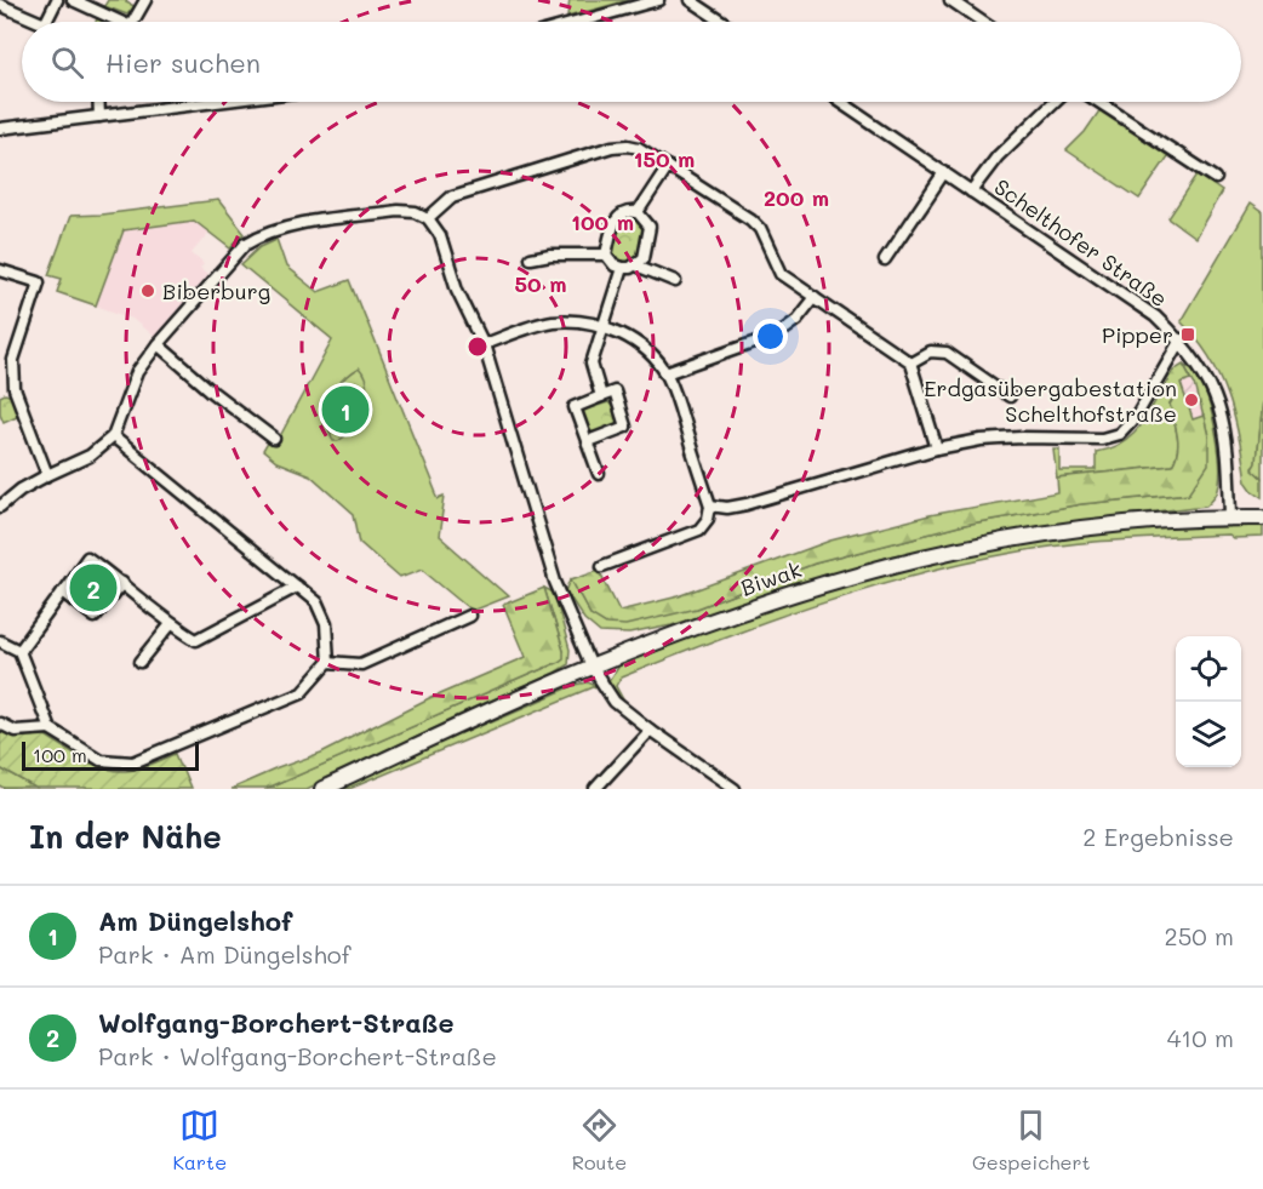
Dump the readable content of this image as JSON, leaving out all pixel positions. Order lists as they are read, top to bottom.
{
  "streets": {
    "street": ["Schelthofer Straße", "Biwak"]
  },
  "crossings": [
    ["Schelthofer Straße", "Biwak"]
  ],
  "places": {
    "other": ["Biberburg", "Erdgasübergabestation Schelthofstraße"],
    "transit": ["Pipper"]
  },
  "scale_bar": "100 m",
  "page": {
    "search": "Hier suchen",
    "pins": ["1", "2"],
    "scale": "100 m",
    "heading": ["In der Nähe", "2 Ergebnisse"],
    "list": [
      {
        "mark": "1",
        "name": "Am Düngelshof",
        "note": "Park · Am Düngelshof",
        "value": "250 m"
      },
      {
        "mark": "2",
        "name": "Wolfgang-Borchert-Straße",
        "note": "Park · Wolfgang-Borchert-Straße",
        "value": "410 m"
      }
    ],
    "nav": ["Karte", "Route", "Gespeichert"]
  },
  "rings": [
    "150 m",
    "200 m",
    "100 m",
    "50 m"
  ]
}
